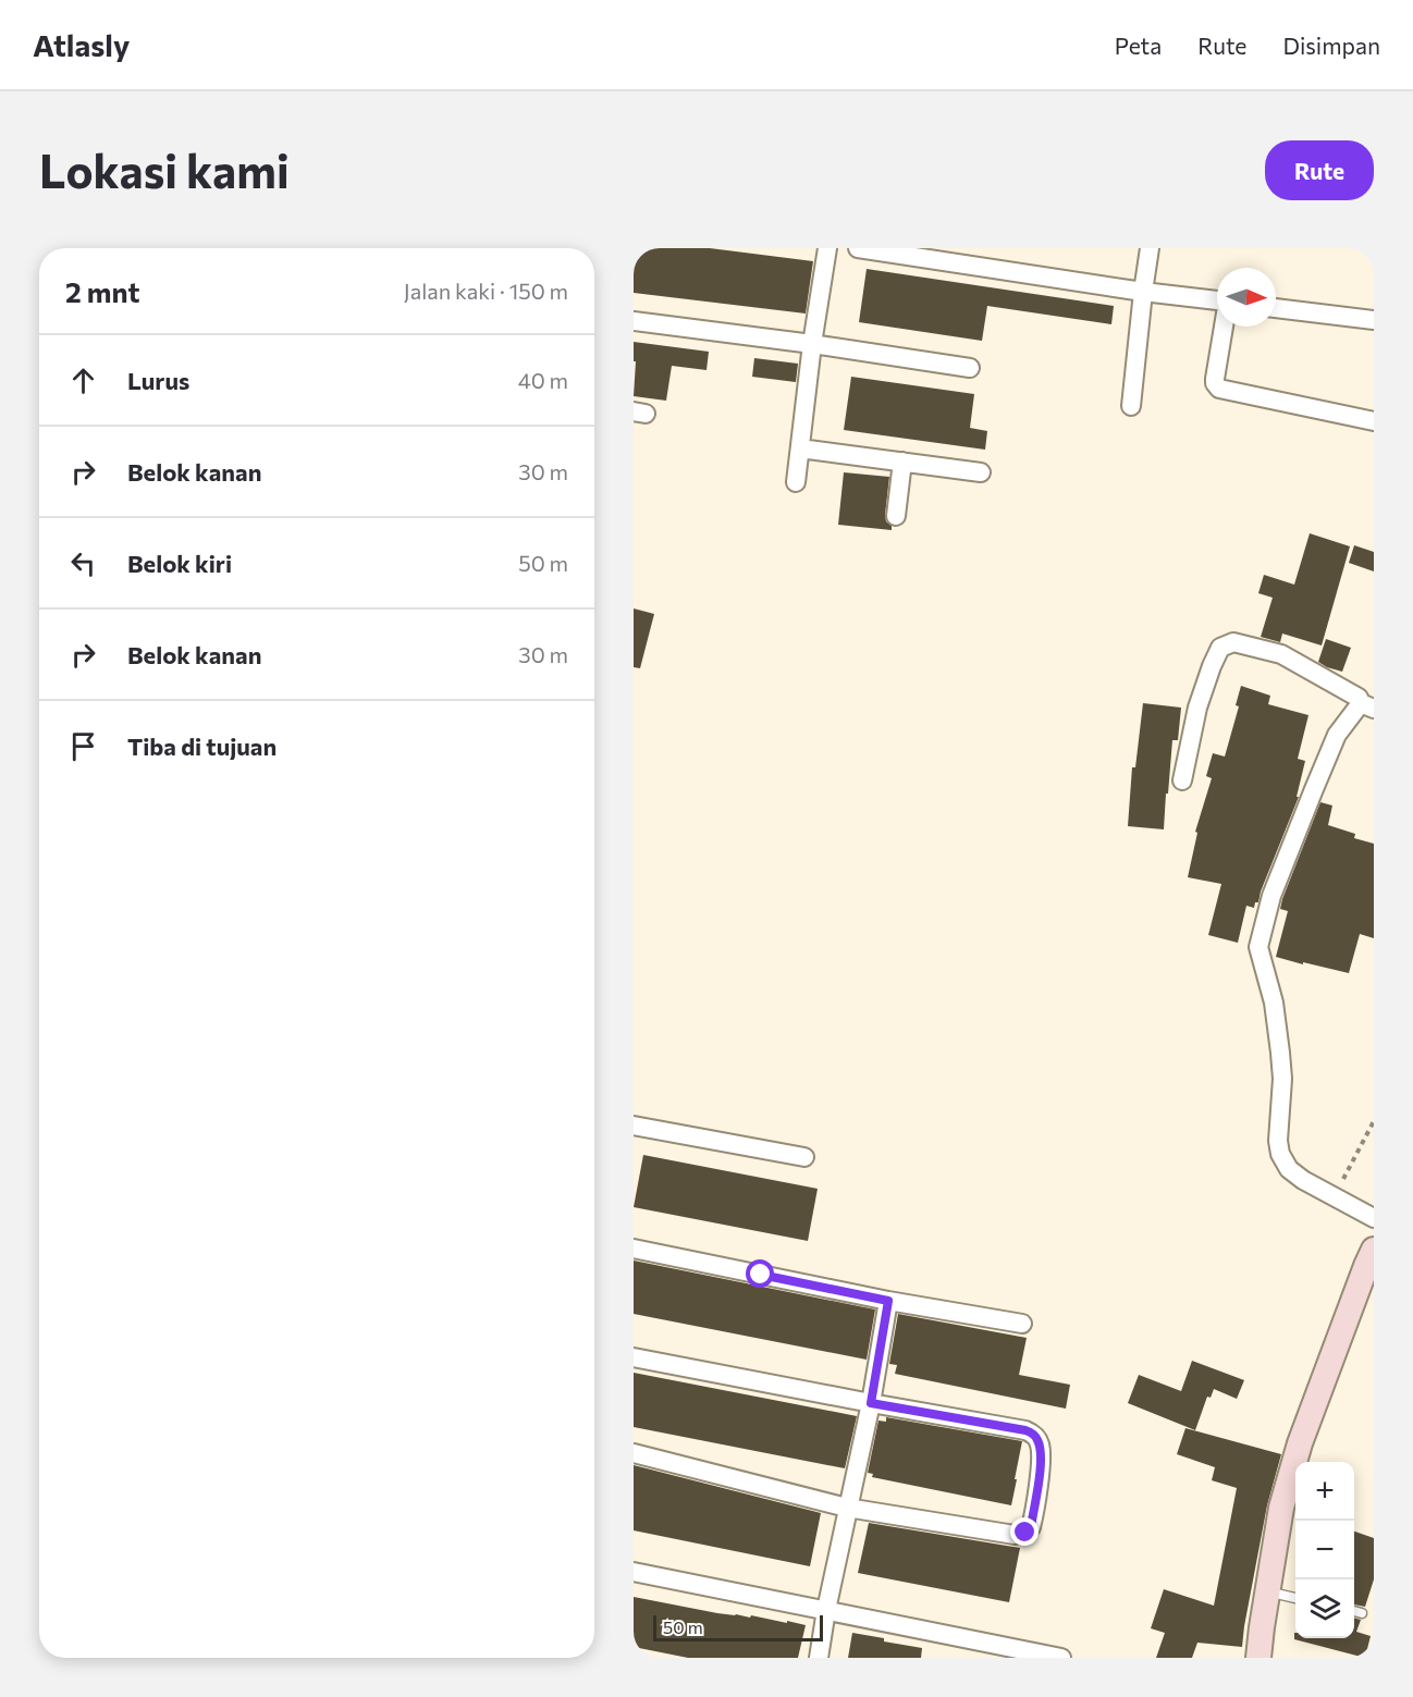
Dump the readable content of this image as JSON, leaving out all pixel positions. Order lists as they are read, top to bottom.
{
  "scale_bar": "50 m",
  "north": "right",
  "page": {
    "header": "Atlasly",
    "nav": ["Peta", "Rute", "Disimpan"],
    "buttons": "Rute",
    "title": "Lokasi kami",
    "heading": ["2 mnt", "Jalan kaki · 150 m"],
    "list": [
      ["Lurus", "40 m"],
      ["Belok kanan", "30 m"],
      ["Belok kiri", "50 m"],
      ["Belok kanan", "30 m"],
      "Tiba di tujuan"
    ],
    "map_buttons": ["+", "−"],
    "scale": "50 m"
  }
}
